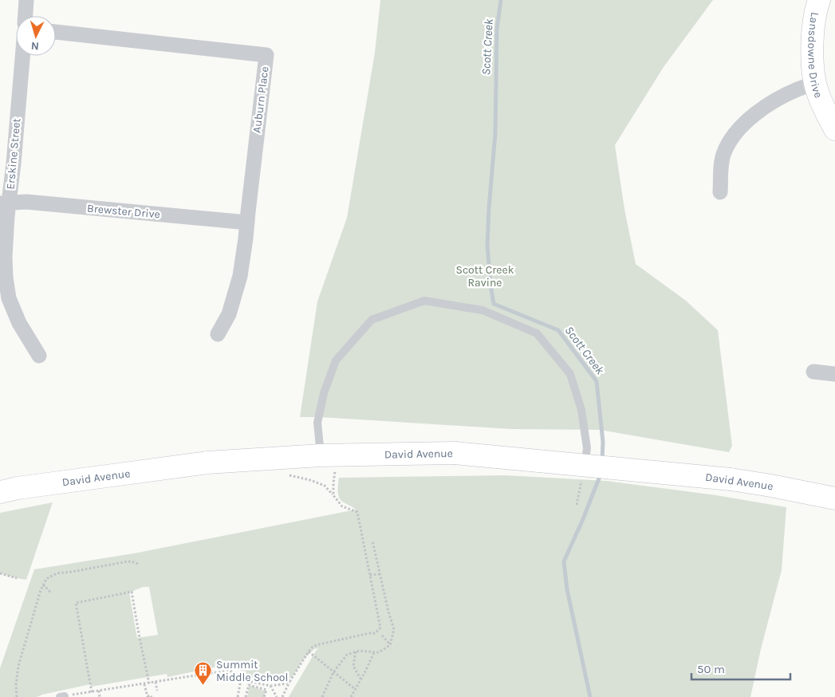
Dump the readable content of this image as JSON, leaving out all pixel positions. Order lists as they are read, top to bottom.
{
  "streets": {
    "main road": ["Lansdowne Drive", "David Avenue"],
    "street": ["Auburn Place", "Erskine Street", "Brewster Drive"]
  },
  "crossings": [
    ["Auburn Place", "Brewster Drive"],
    ["Erskine Street", "Brewster Drive"]
  ],
  "water": ["Scott Creek"],
  "parks": ["Scott Creek Ravine"],
  "places": {
    "building": ["Summit Middle School"]
  },
  "scale_bar": "50 m",
  "north": "bottom"
}
